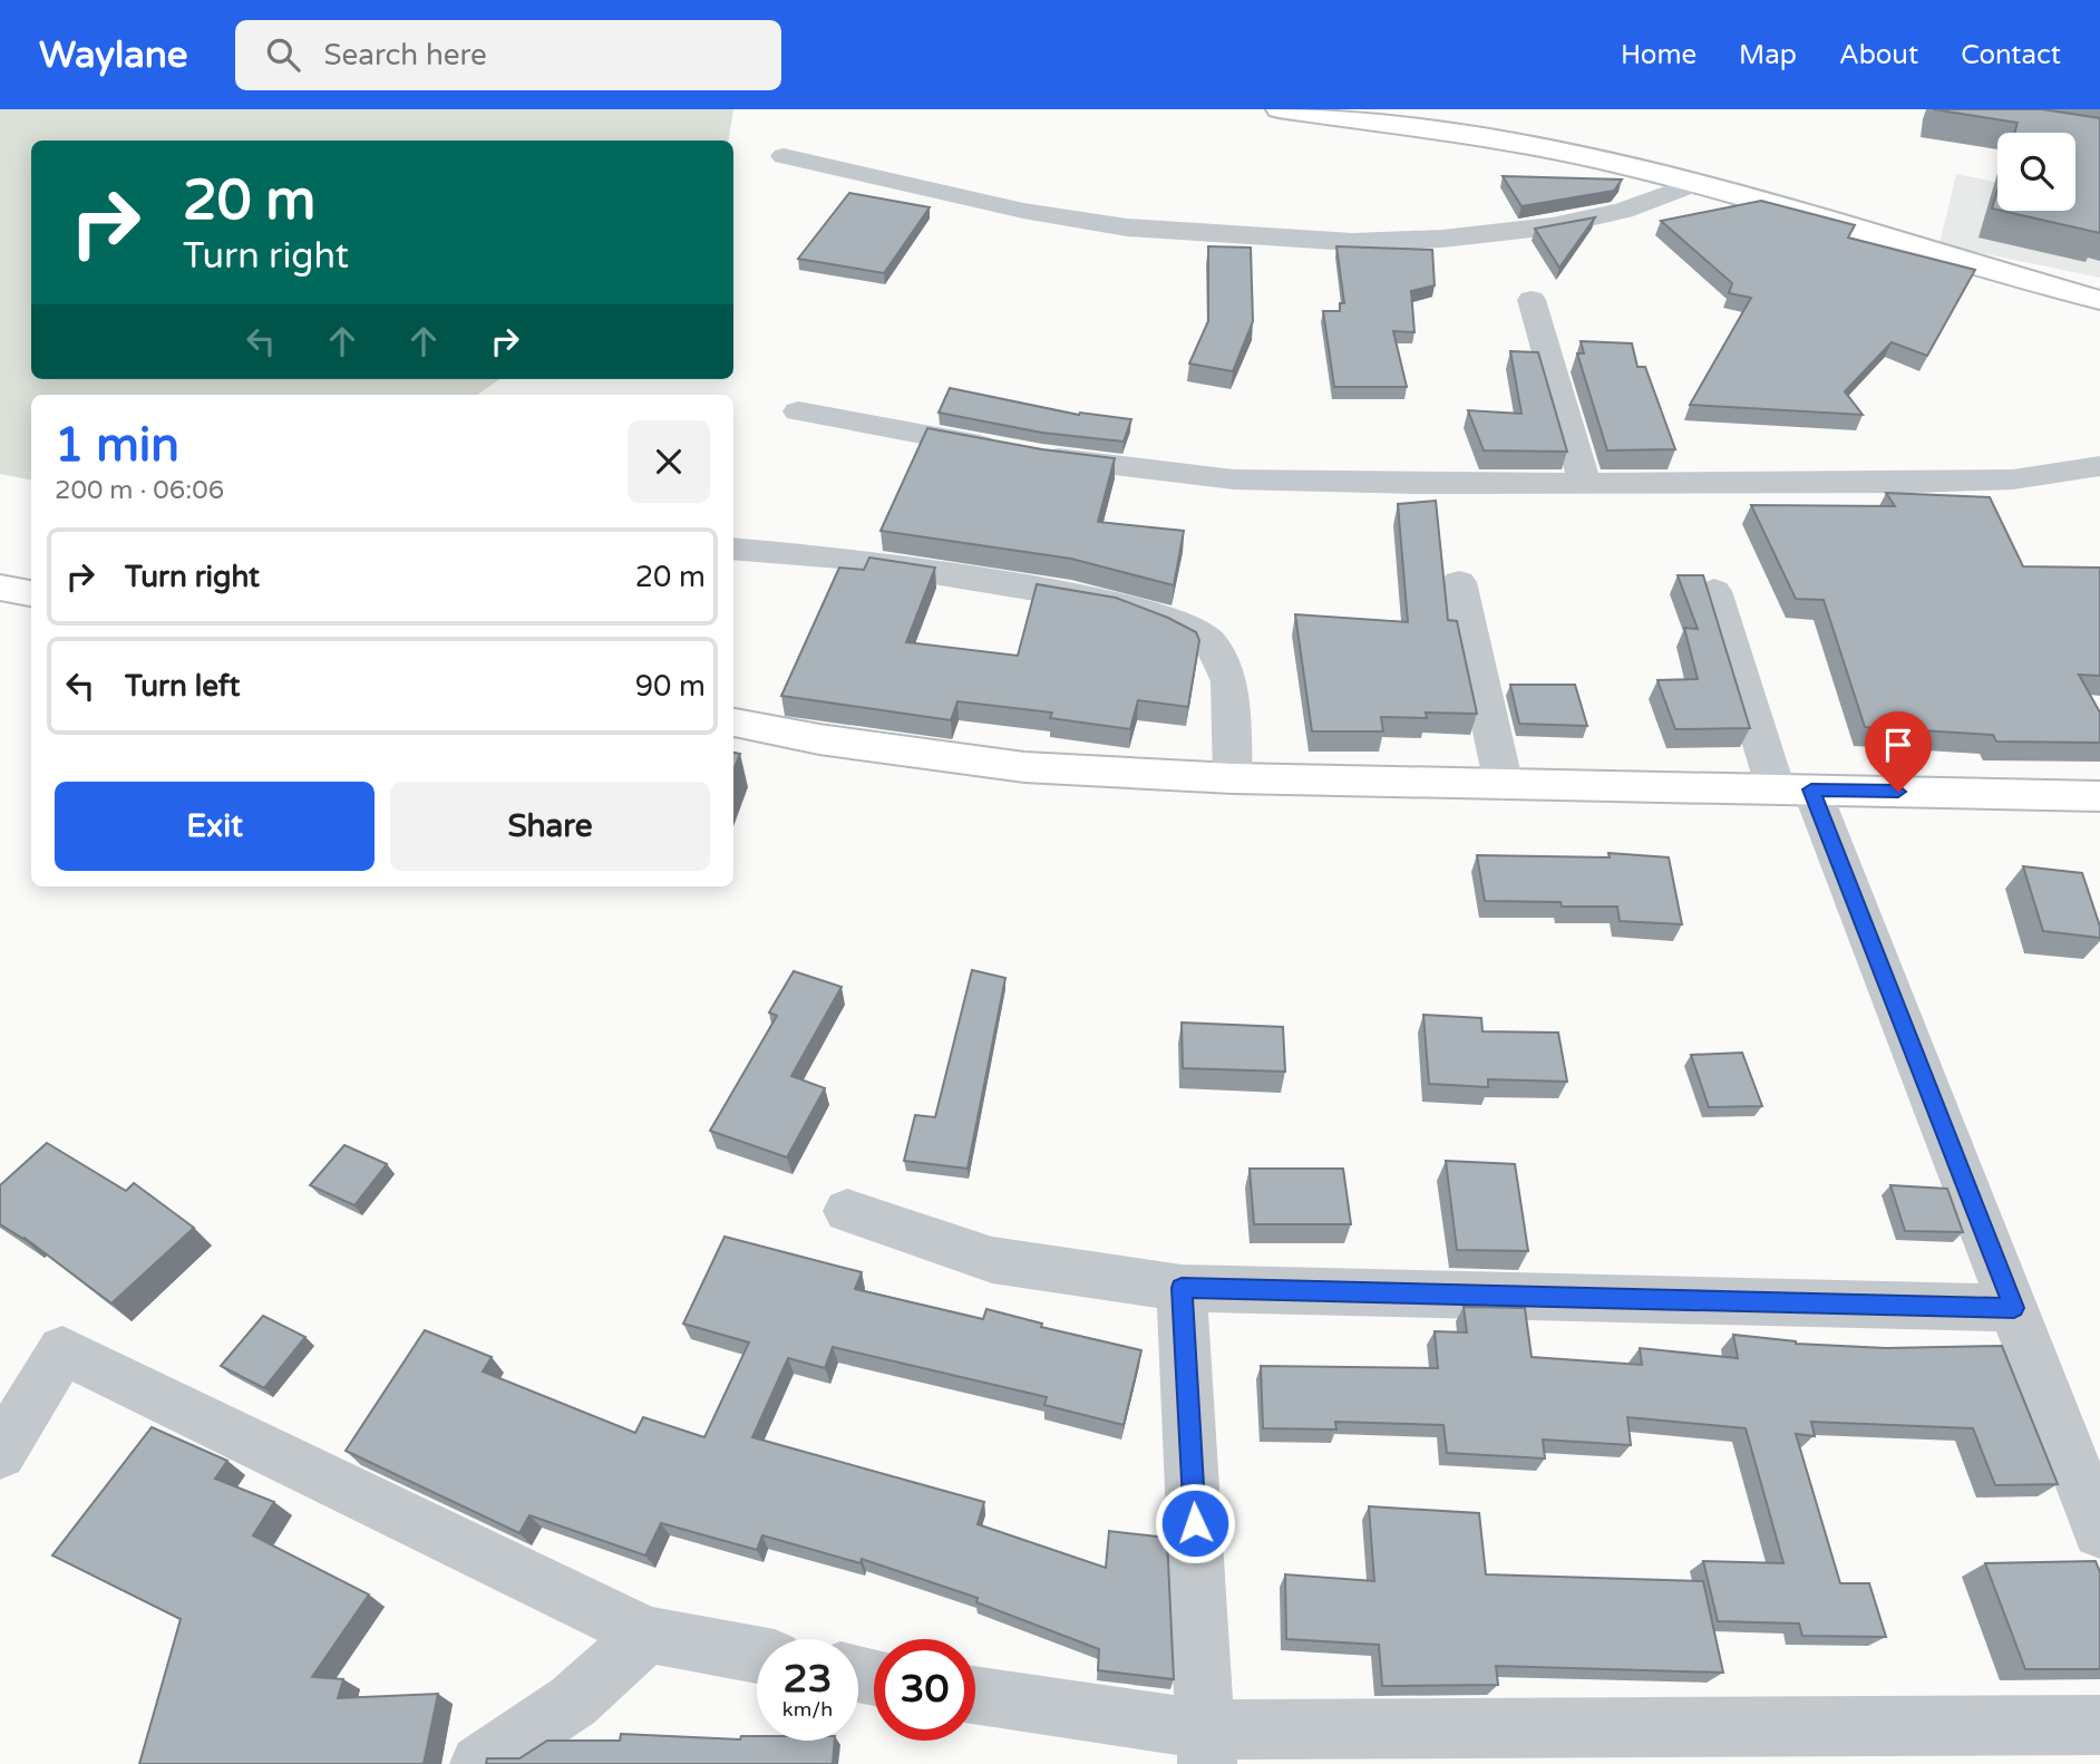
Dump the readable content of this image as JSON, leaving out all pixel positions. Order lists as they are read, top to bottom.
{
  "page": {
    "header": "Waylane",
    "search": "Search here",
    "nav": [
      "Home",
      "Map",
      "About",
      "Contact"
    ],
    "turn": ["20 m", "Turn right"],
    "heading": ["1 min", "200 m · 06:06"],
    "list": [
      {
        "name": "Turn right",
        "value": "20 m"
      },
      {
        "name": "Turn left",
        "value": "90 m"
      }
    ],
    "buttons": ["Exit", "Share"],
    "speed": "23 km/h",
    "limit": "30"
  }
}
